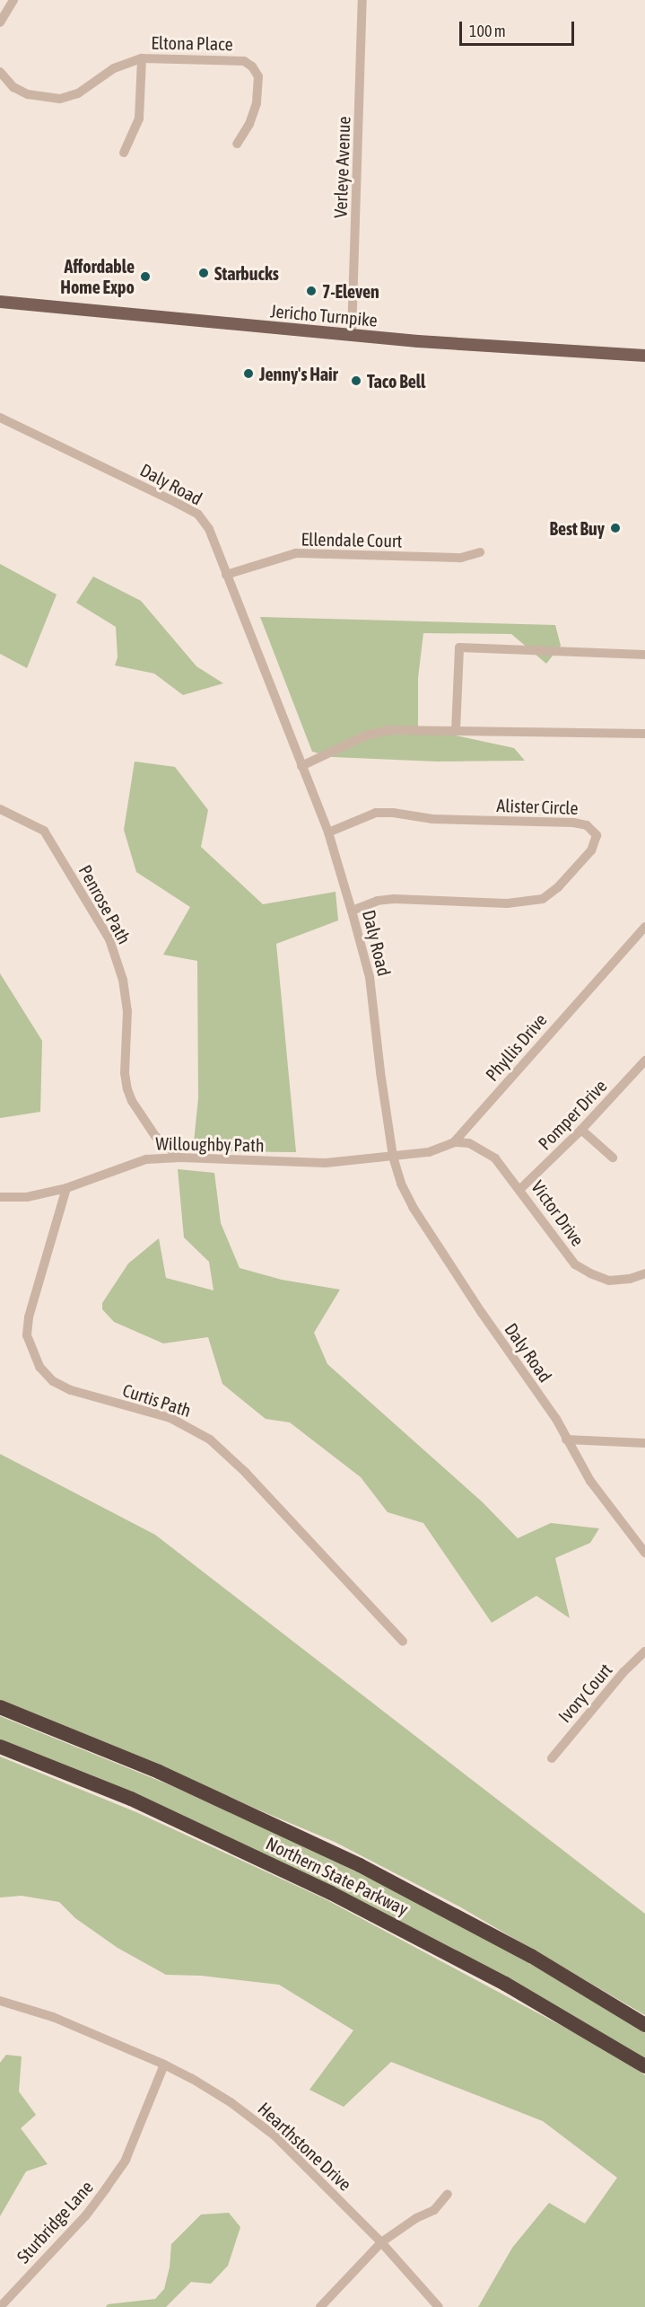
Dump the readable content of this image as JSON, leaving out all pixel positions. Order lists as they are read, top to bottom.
{
  "streets": {
    "highway": ["Northern State Parkway"],
    "main road": ["Jericho Turnpike"],
    "street": [
      "Eltona Place",
      "Verleye Avenue",
      "Daly Road",
      "Ellendale Court",
      "Alister Circle",
      "Penrose Path",
      "Phyllis Drive",
      "Pomper Drive",
      "Willoughby Path",
      "Victor Drive",
      "Curtis Path",
      "Ivory Court",
      "Hearthstone Drive",
      "Sturbridge Lane"
    ]
  },
  "crossings": [
    ["Verleye Avenue", "Jericho Turnpike"],
    ["Daly Road", "Ellendale Court"],
    ["Daly Road", "Alister Circle"],
    ["Daly Road", "Phyllis Drive"],
    ["Daly Road", "Willoughby Path"],
    ["Penrose Path", "Willoughby Path"],
    ["Phyllis Drive", "Willoughby Path"],
    ["Phyllis Drive", "Victor Drive"],
    ["Pomper Drive", "Victor Drive"],
    ["Willoughby Path", "Curtis Path"],
    ["Hearthstone Drive", "Sturbridge Lane"]
  ],
  "places": [
    "Starbucks",
    "Affordable Home Expo",
    "7-Eleven",
    "Jenny's Hair",
    "Taco Bell",
    "Best Buy"
  ],
  "scale_bar": "100 m"
}
